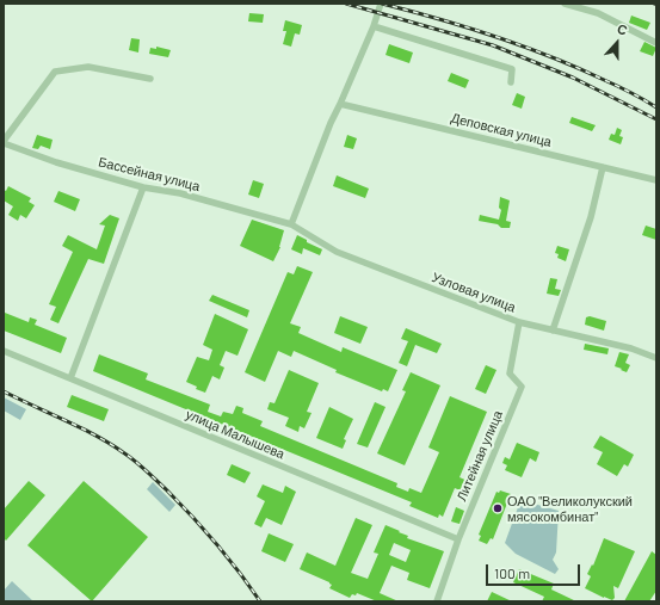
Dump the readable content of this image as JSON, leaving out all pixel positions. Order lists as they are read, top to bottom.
{
  "streets": {
    "street": [
      "Деповская улица",
      "Бассейная улица",
      "Узловая улица",
      "улица Малышева",
      "Литейная улица"
    ]
  },
  "crossings": [
    ["Бассейная улица", "Узловая улица"],
    ["Узловая улица", "Литейная улица"],
    ["улица Малышева", "Литейная улица"]
  ],
  "places": ["ОАО \"Великолукский мясокомбинат\""],
  "scale_bar": "100 m",
  "north": "top"
}
